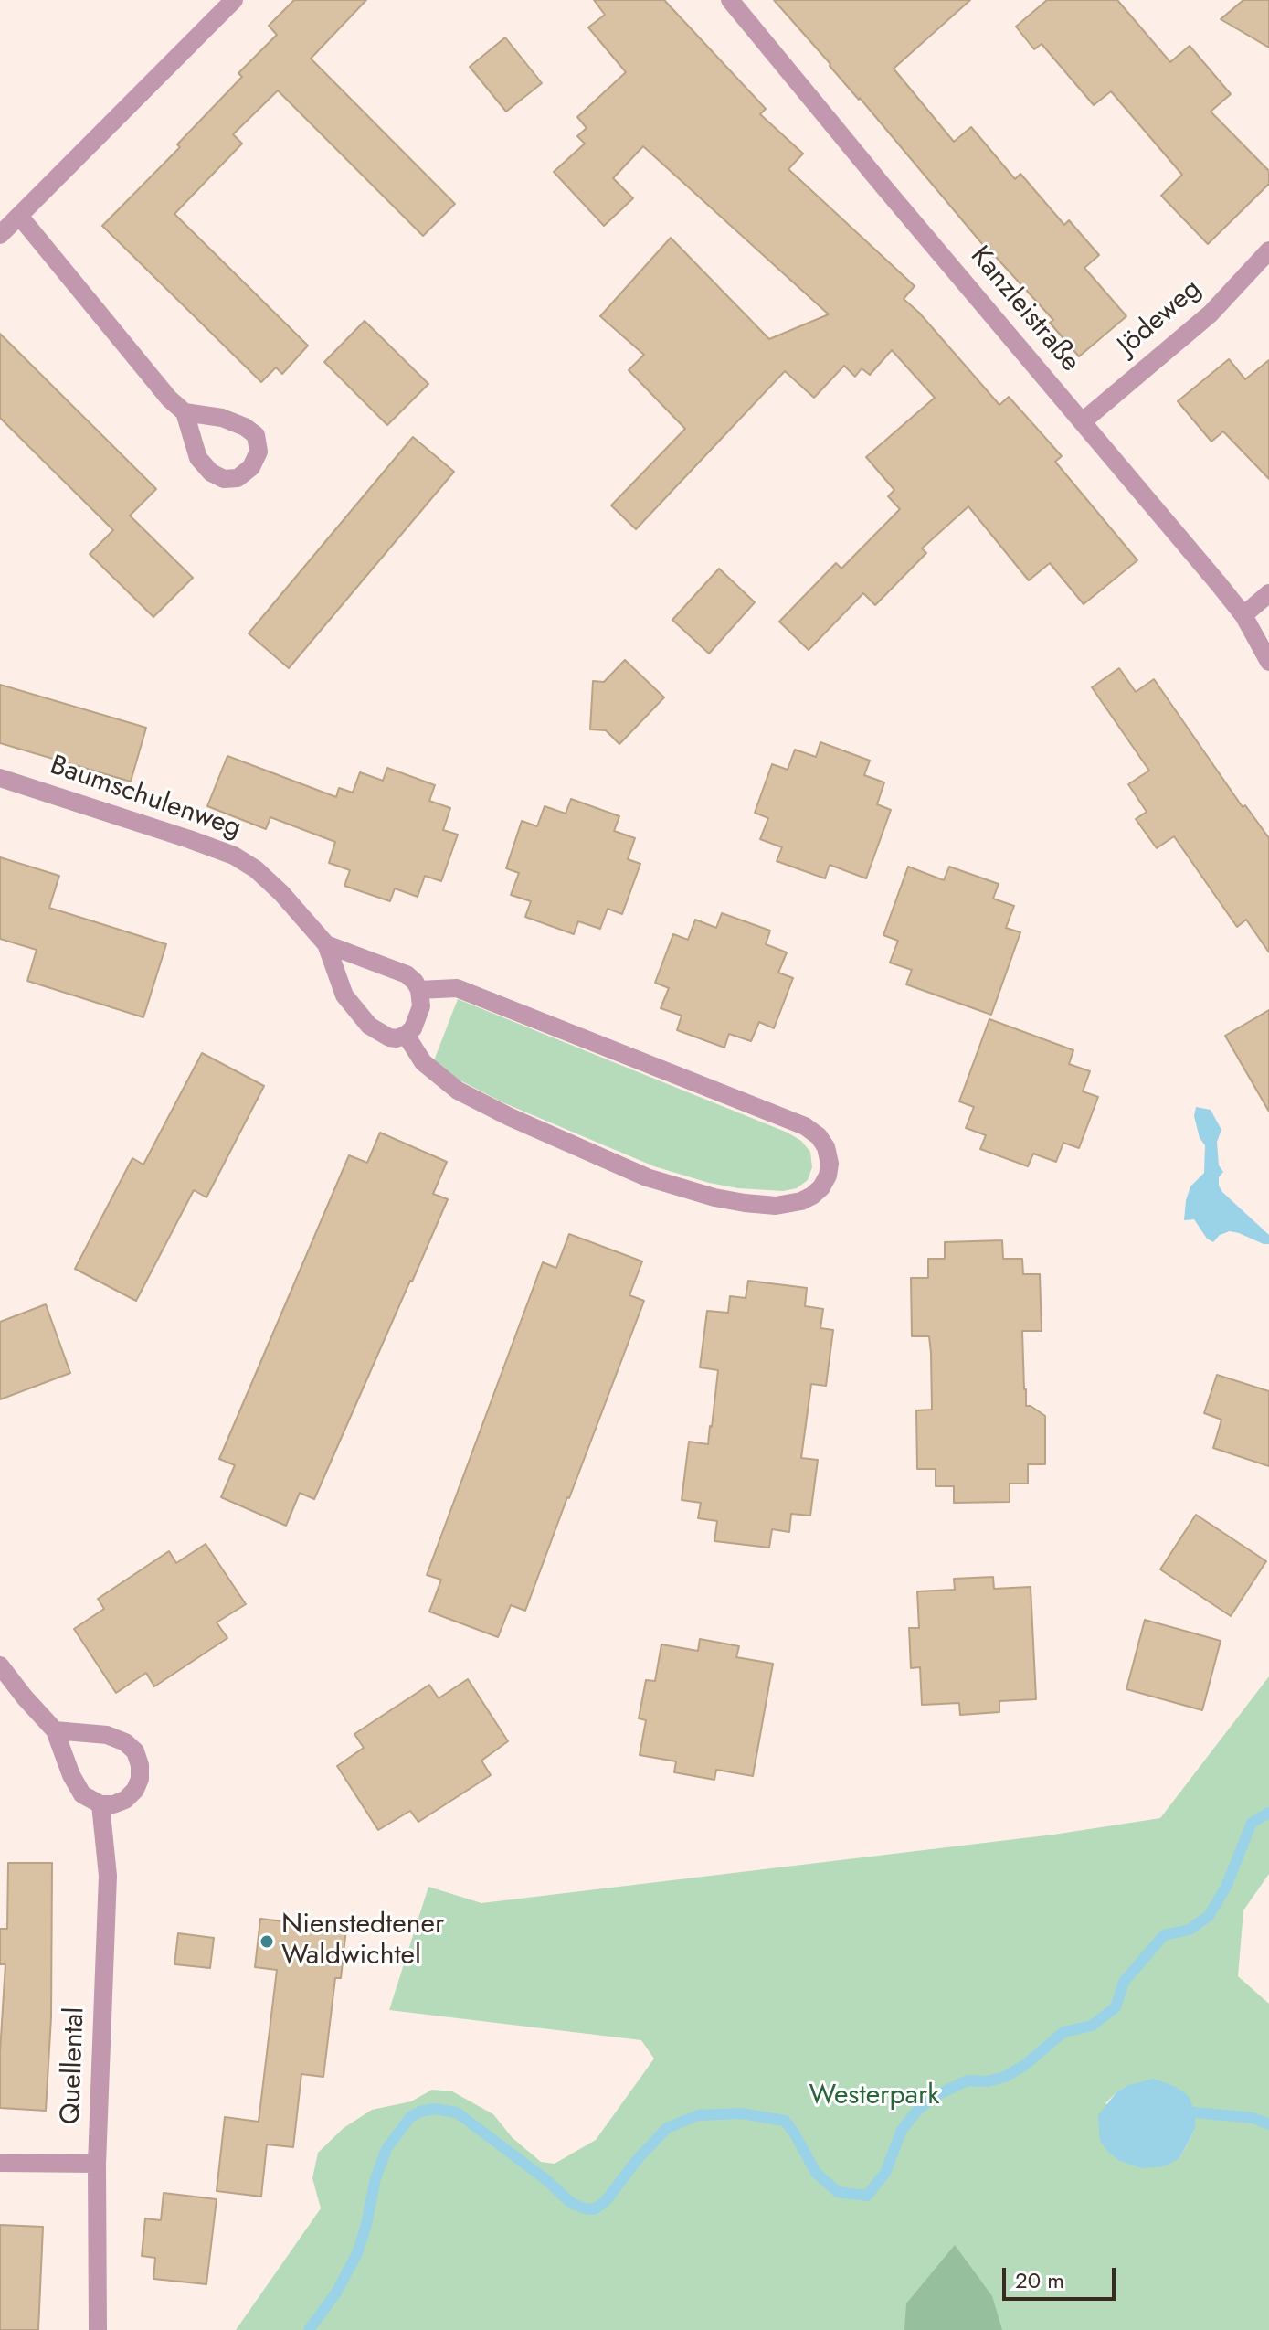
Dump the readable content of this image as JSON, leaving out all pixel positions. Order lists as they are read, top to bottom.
{
  "streets": {
    "street": [
      "Kanzleistraße",
      "Jödeweg",
      "Baumschulenweg",
      "Quellental"
    ]
  },
  "crossings": [
    ["Kanzleistraße", "Jödeweg"]
  ],
  "parks": ["Westerpark"],
  "places": ["Nienstedtener Waldwichtel"],
  "scale_bar": "20 m"
}
